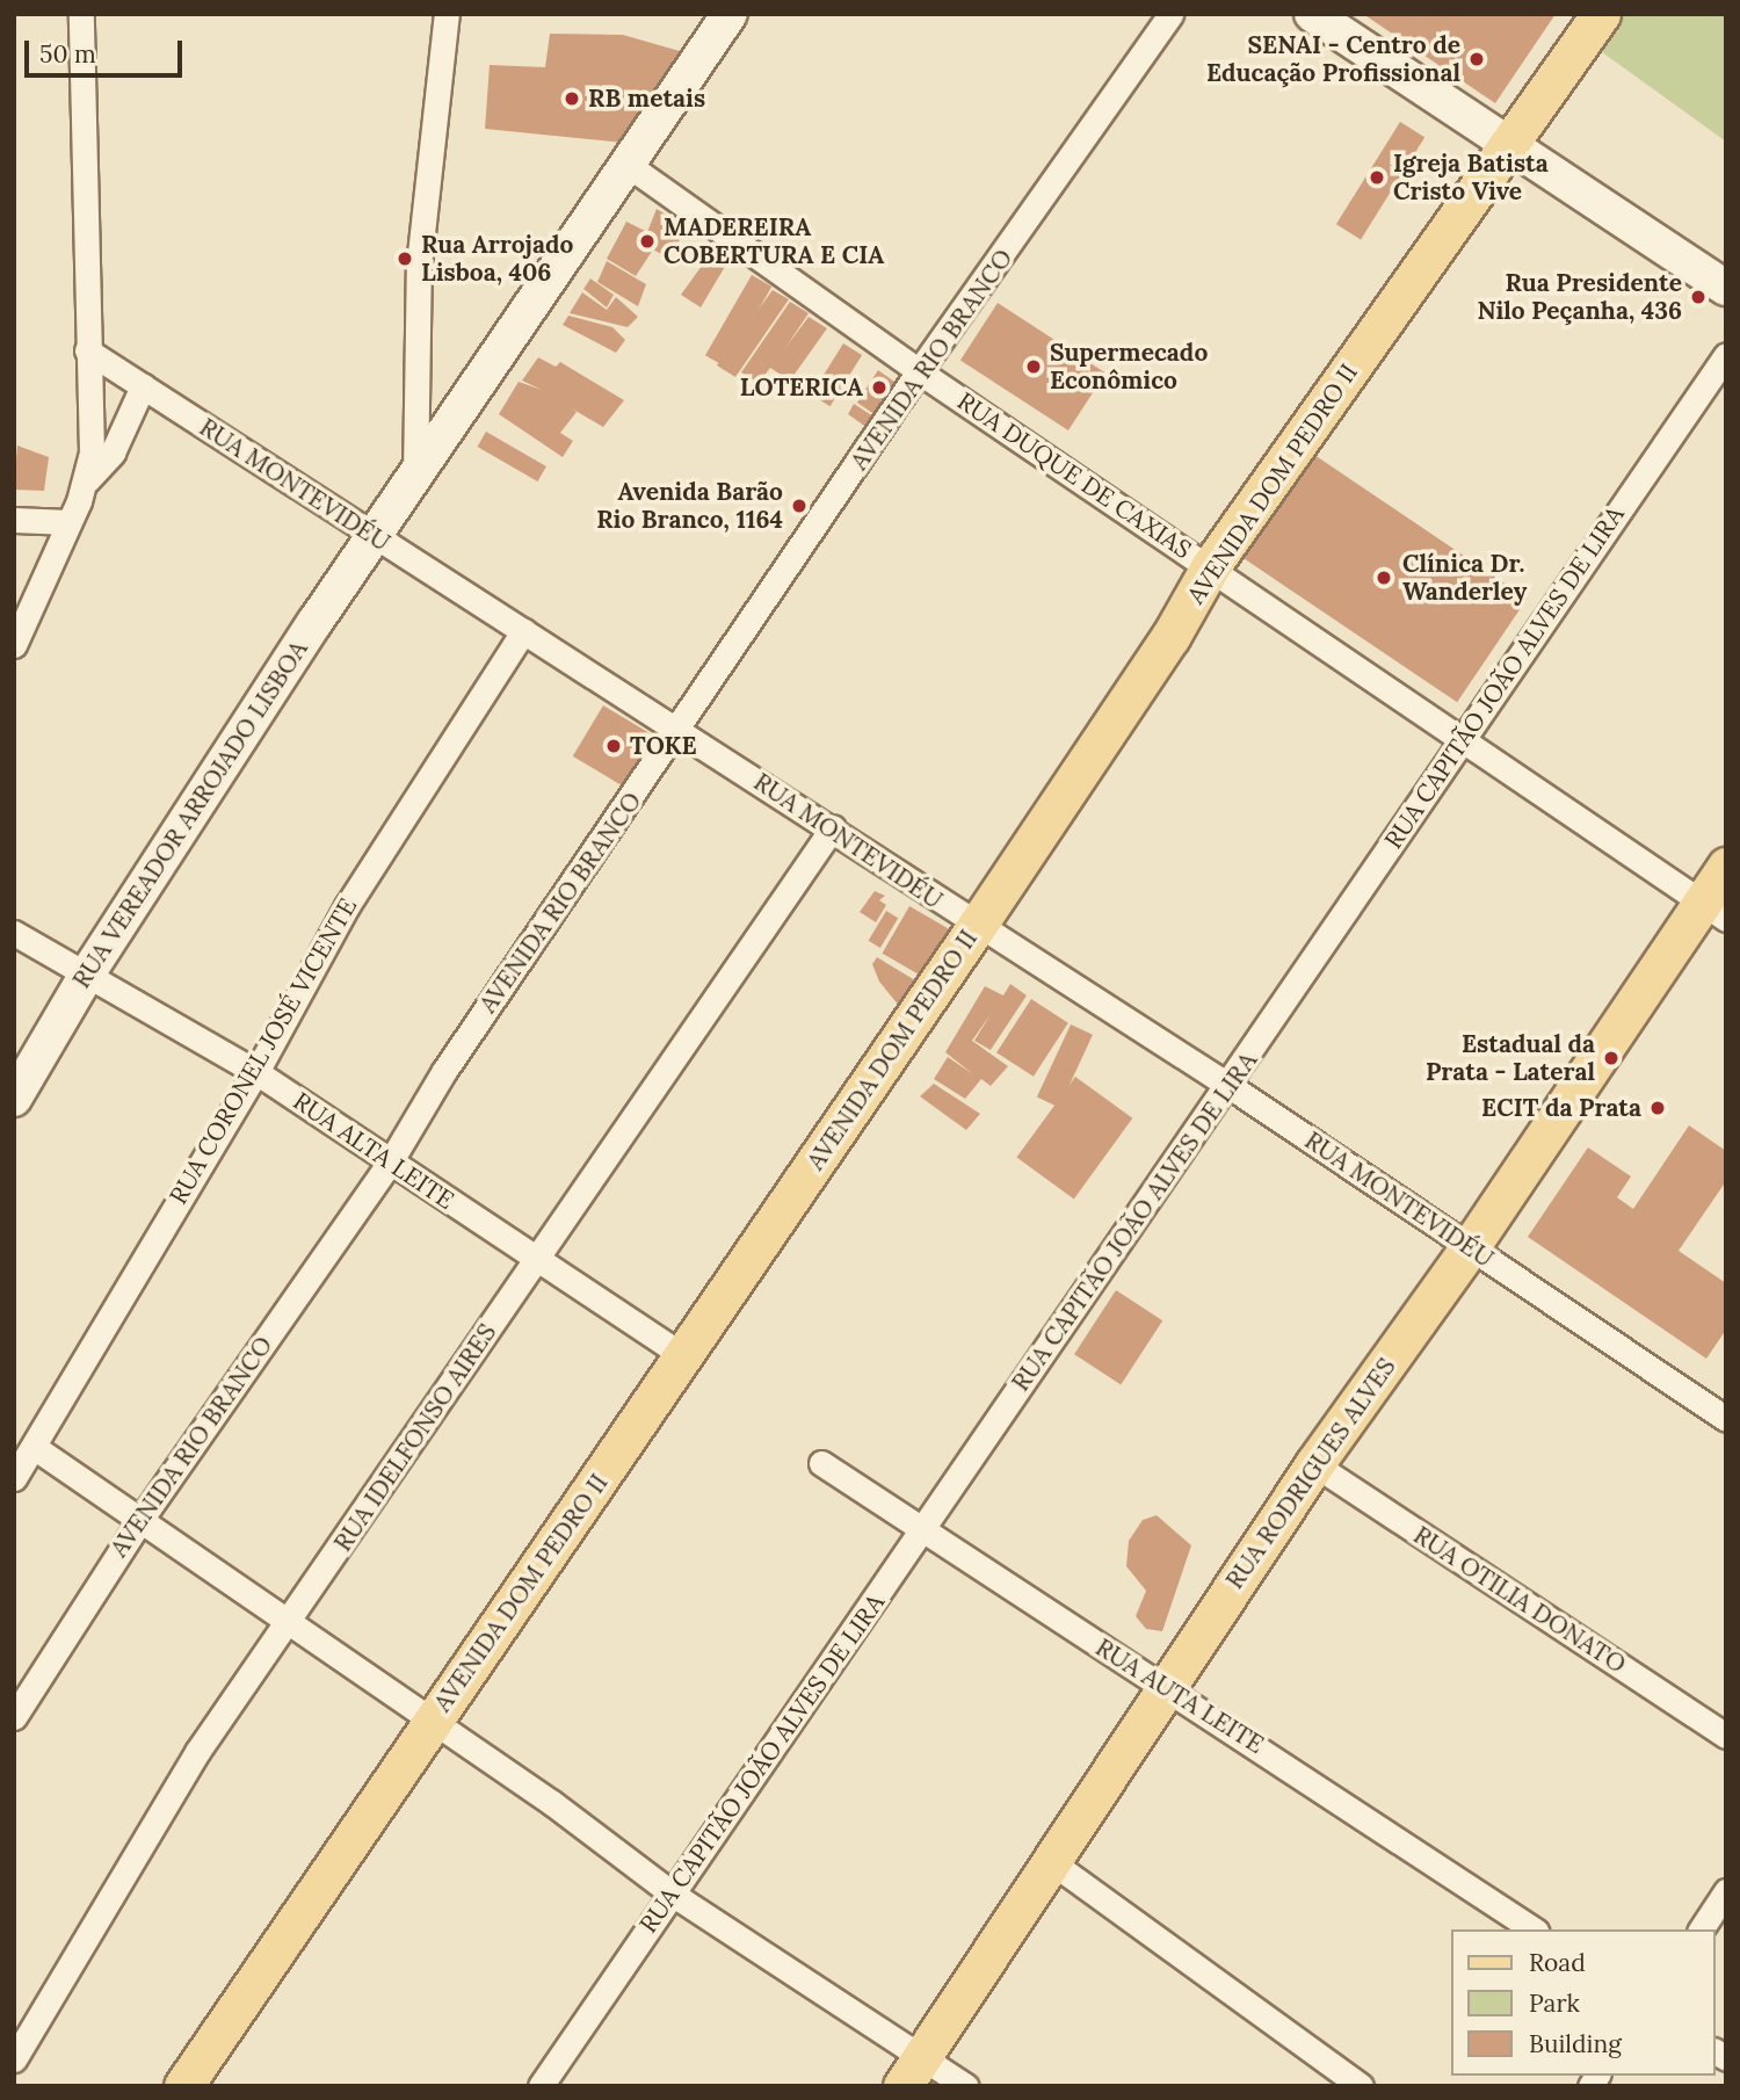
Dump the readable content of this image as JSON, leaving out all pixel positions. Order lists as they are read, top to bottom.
{
  "streets": {
    "main road": ["AVENIDA DOM PEDRO II", "RUA VEREADOR ARROJADO LISBOA", "RUA RODRIGUES ALVES"],
    "street": [
      "AVENIDA RIO BRANCO",
      "RUA DUQUE DE CAXIAS",
      "RUA MONTEVIDÉU",
      "RUA CAPITÃO JOÃO ALVES DE LIRA",
      "RUA CORONEL JOSÉ VICENTE",
      "RUA ALTA LEITE",
      "RUA IDELFONSO AIRES",
      "RUA OTILIA DONATO",
      "RUA AUTA LEITE"
    ]
  },
  "crossings": [
    ["AVENIDA RIO BRANCO", "RUA DUQUE DE CAXIAS"],
    ["AVENIDA RIO BRANCO", "RUA MONTEVIDÉU"],
    ["AVENIDA RIO BRANCO", "RUA ALTA LEITE"],
    ["RUA DUQUE DE CAXIAS", "AVENIDA DOM PEDRO II"],
    ["RUA DUQUE DE CAXIAS", "RUA CAPITÃO JOÃO ALVES DE LIRA"],
    ["RUA DUQUE DE CAXIAS", "RUA VEREADOR ARROJADO LISBOA"],
    ["RUA DUQUE DE CAXIAS", "RUA RODRIGUES ALVES"],
    ["AVENIDA DOM PEDRO II", "RUA MONTEVIDÉU"],
    ["AVENIDA DOM PEDRO II", "RUA ALTA LEITE"],
    ["RUA MONTEVIDÉU", "RUA CAPITÃO JOÃO ALVES DE LIRA"],
    ["RUA MONTEVIDÉU", "RUA VEREADOR ARROJADO LISBOA"],
    ["RUA MONTEVIDÉU", "RUA CORONEL JOSÉ VICENTE"],
    ["RUA MONTEVIDÉU", "RUA IDELFONSO AIRES"],
    ["RUA MONTEVIDÉU", "RUA RODRIGUES ALVES"],
    ["RUA CAPITÃO JOÃO ALVES DE LIRA", "RUA AUTA LEITE"],
    ["RUA VEREADOR ARROJADO LISBOA", "RUA ALTA LEITE"],
    ["RUA CORONEL JOSÉ VICENTE", "RUA ALTA LEITE"],
    ["RUA ALTA LEITE", "RUA IDELFONSO AIRES"],
    ["RUA RODRIGUES ALVES", "RUA OTILIA DONATO"],
    ["RUA RODRIGUES ALVES", "RUA AUTA LEITE"]
  ],
  "places": [
    "SENAI - Centro de Educação Profissional",
    "RB metais",
    "Igreja Batista Cristo Vive",
    "MADEREIRA COBERTURA E CIA",
    "Rua Arrojado Lisboa, 406",
    "Rua Presidente Nilo Peçanha, 436",
    "Supermecado Econômico",
    "LOTERICA",
    "Avenida Barão Rio Branco, 1164",
    "Clínica Dr. Wanderley",
    "TOKE",
    "Estadual da Prata - Lateral",
    "ECIT da Prata"
  ],
  "legend": ["Road", "Park", "Building"],
  "scale_bar": "50 m"
}
